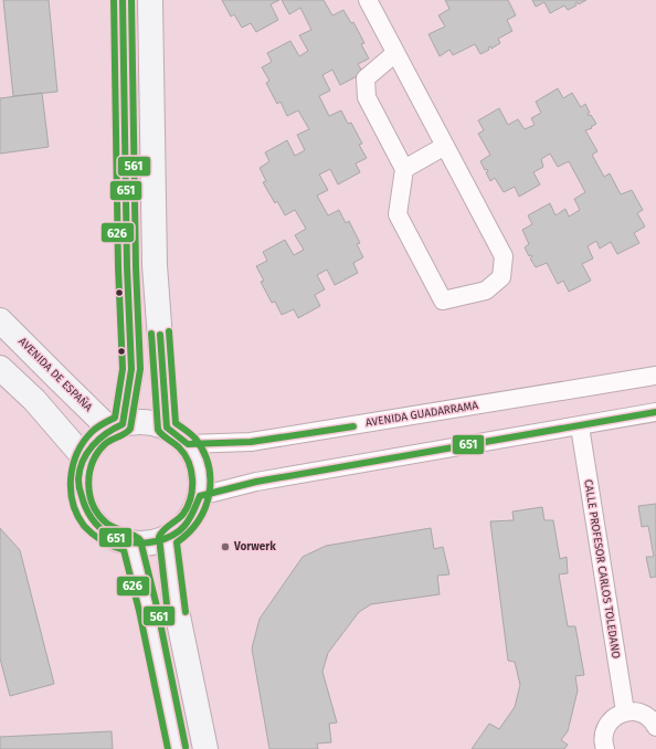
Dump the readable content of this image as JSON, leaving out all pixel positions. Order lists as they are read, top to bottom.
{
  "streets": {
    "street": ["AVENIDA DE ESPAÑA", "AVENIDA GUADARRAMA", "CALLE PROFESOR CARLOS TOLEDANO"]
  },
  "crossings": [
    ["AVENIDA DE ESPAÑA", "AVENIDA GUADARRAMA"]
  ],
  "places": ["Vorwerk"],
  "lines": ["transit line 651", "transit line 626", "transit line 561"]
}
